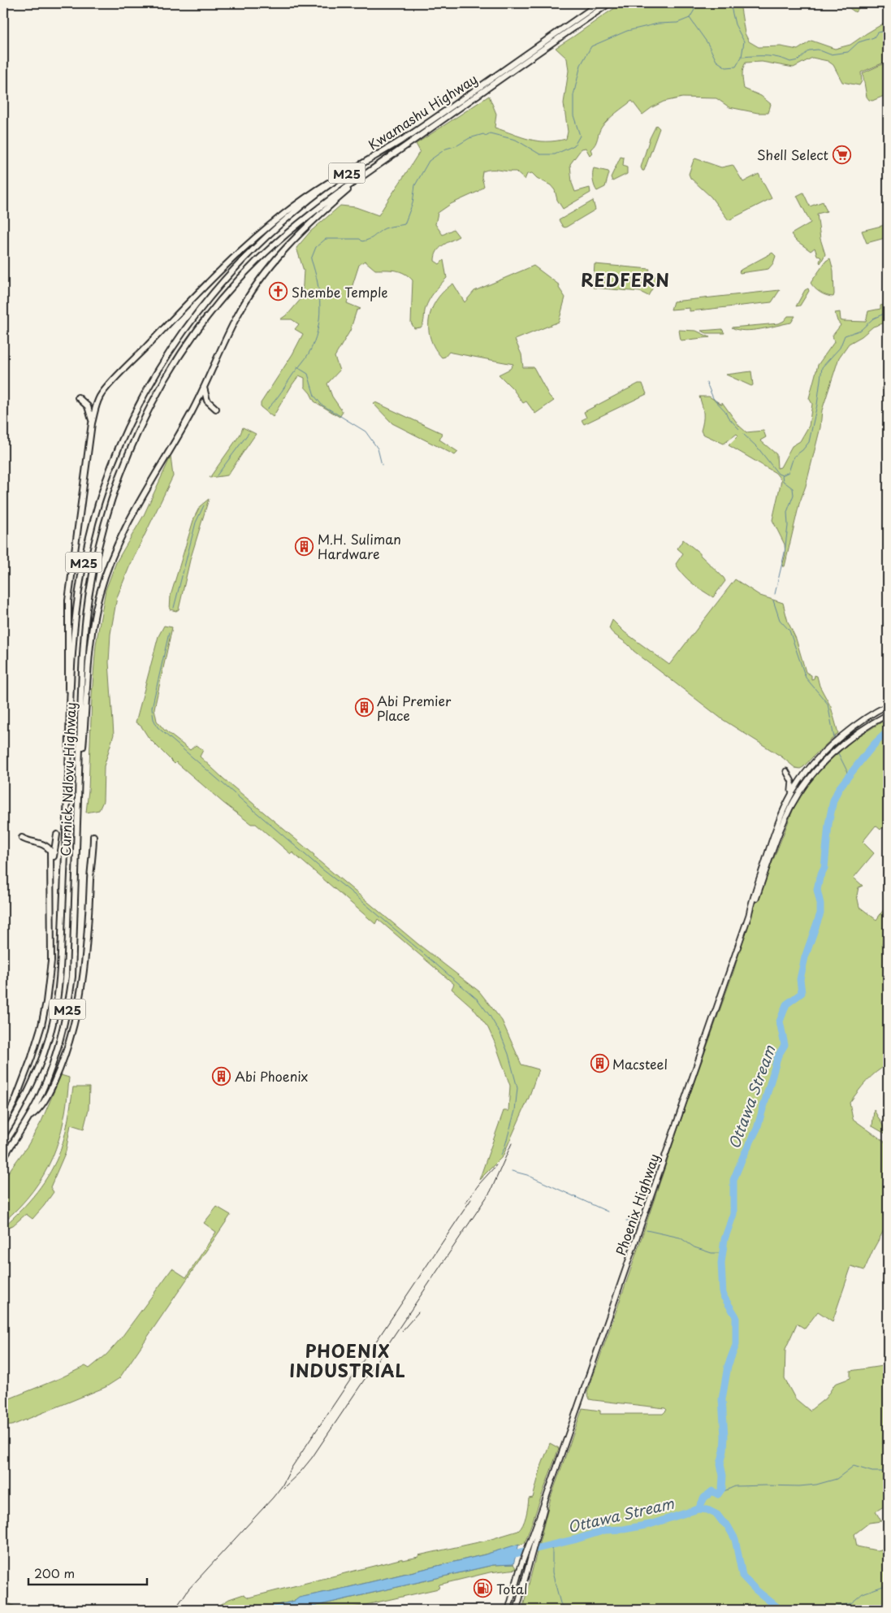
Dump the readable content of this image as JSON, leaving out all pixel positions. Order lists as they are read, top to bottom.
{
  "streets": {
    "main road": [
      "Kwamashu Highway",
      "M25",
      "Curnick Ndlovu Highway",
      "Phoenix Highway"
    ]
  },
  "crossings": [
    ["Kwamashu Highway", "Curnick Ndlovu Highway"]
  ],
  "districts": ["REDFERN", "PHOENIX INDUSTRIAL"],
  "water": ["Ottawa Stream"],
  "places": {
    "supermarket": ["Shell Select"],
    "church": ["Shembe Temple"],
    "building": [
      "M.H. Suliman Hardware",
      "Abi Premier Place",
      "Macsteel",
      "Abi Phoenix"
    ],
    "fuel station": ["Total"]
  },
  "scale_bar": "200 m"
}
